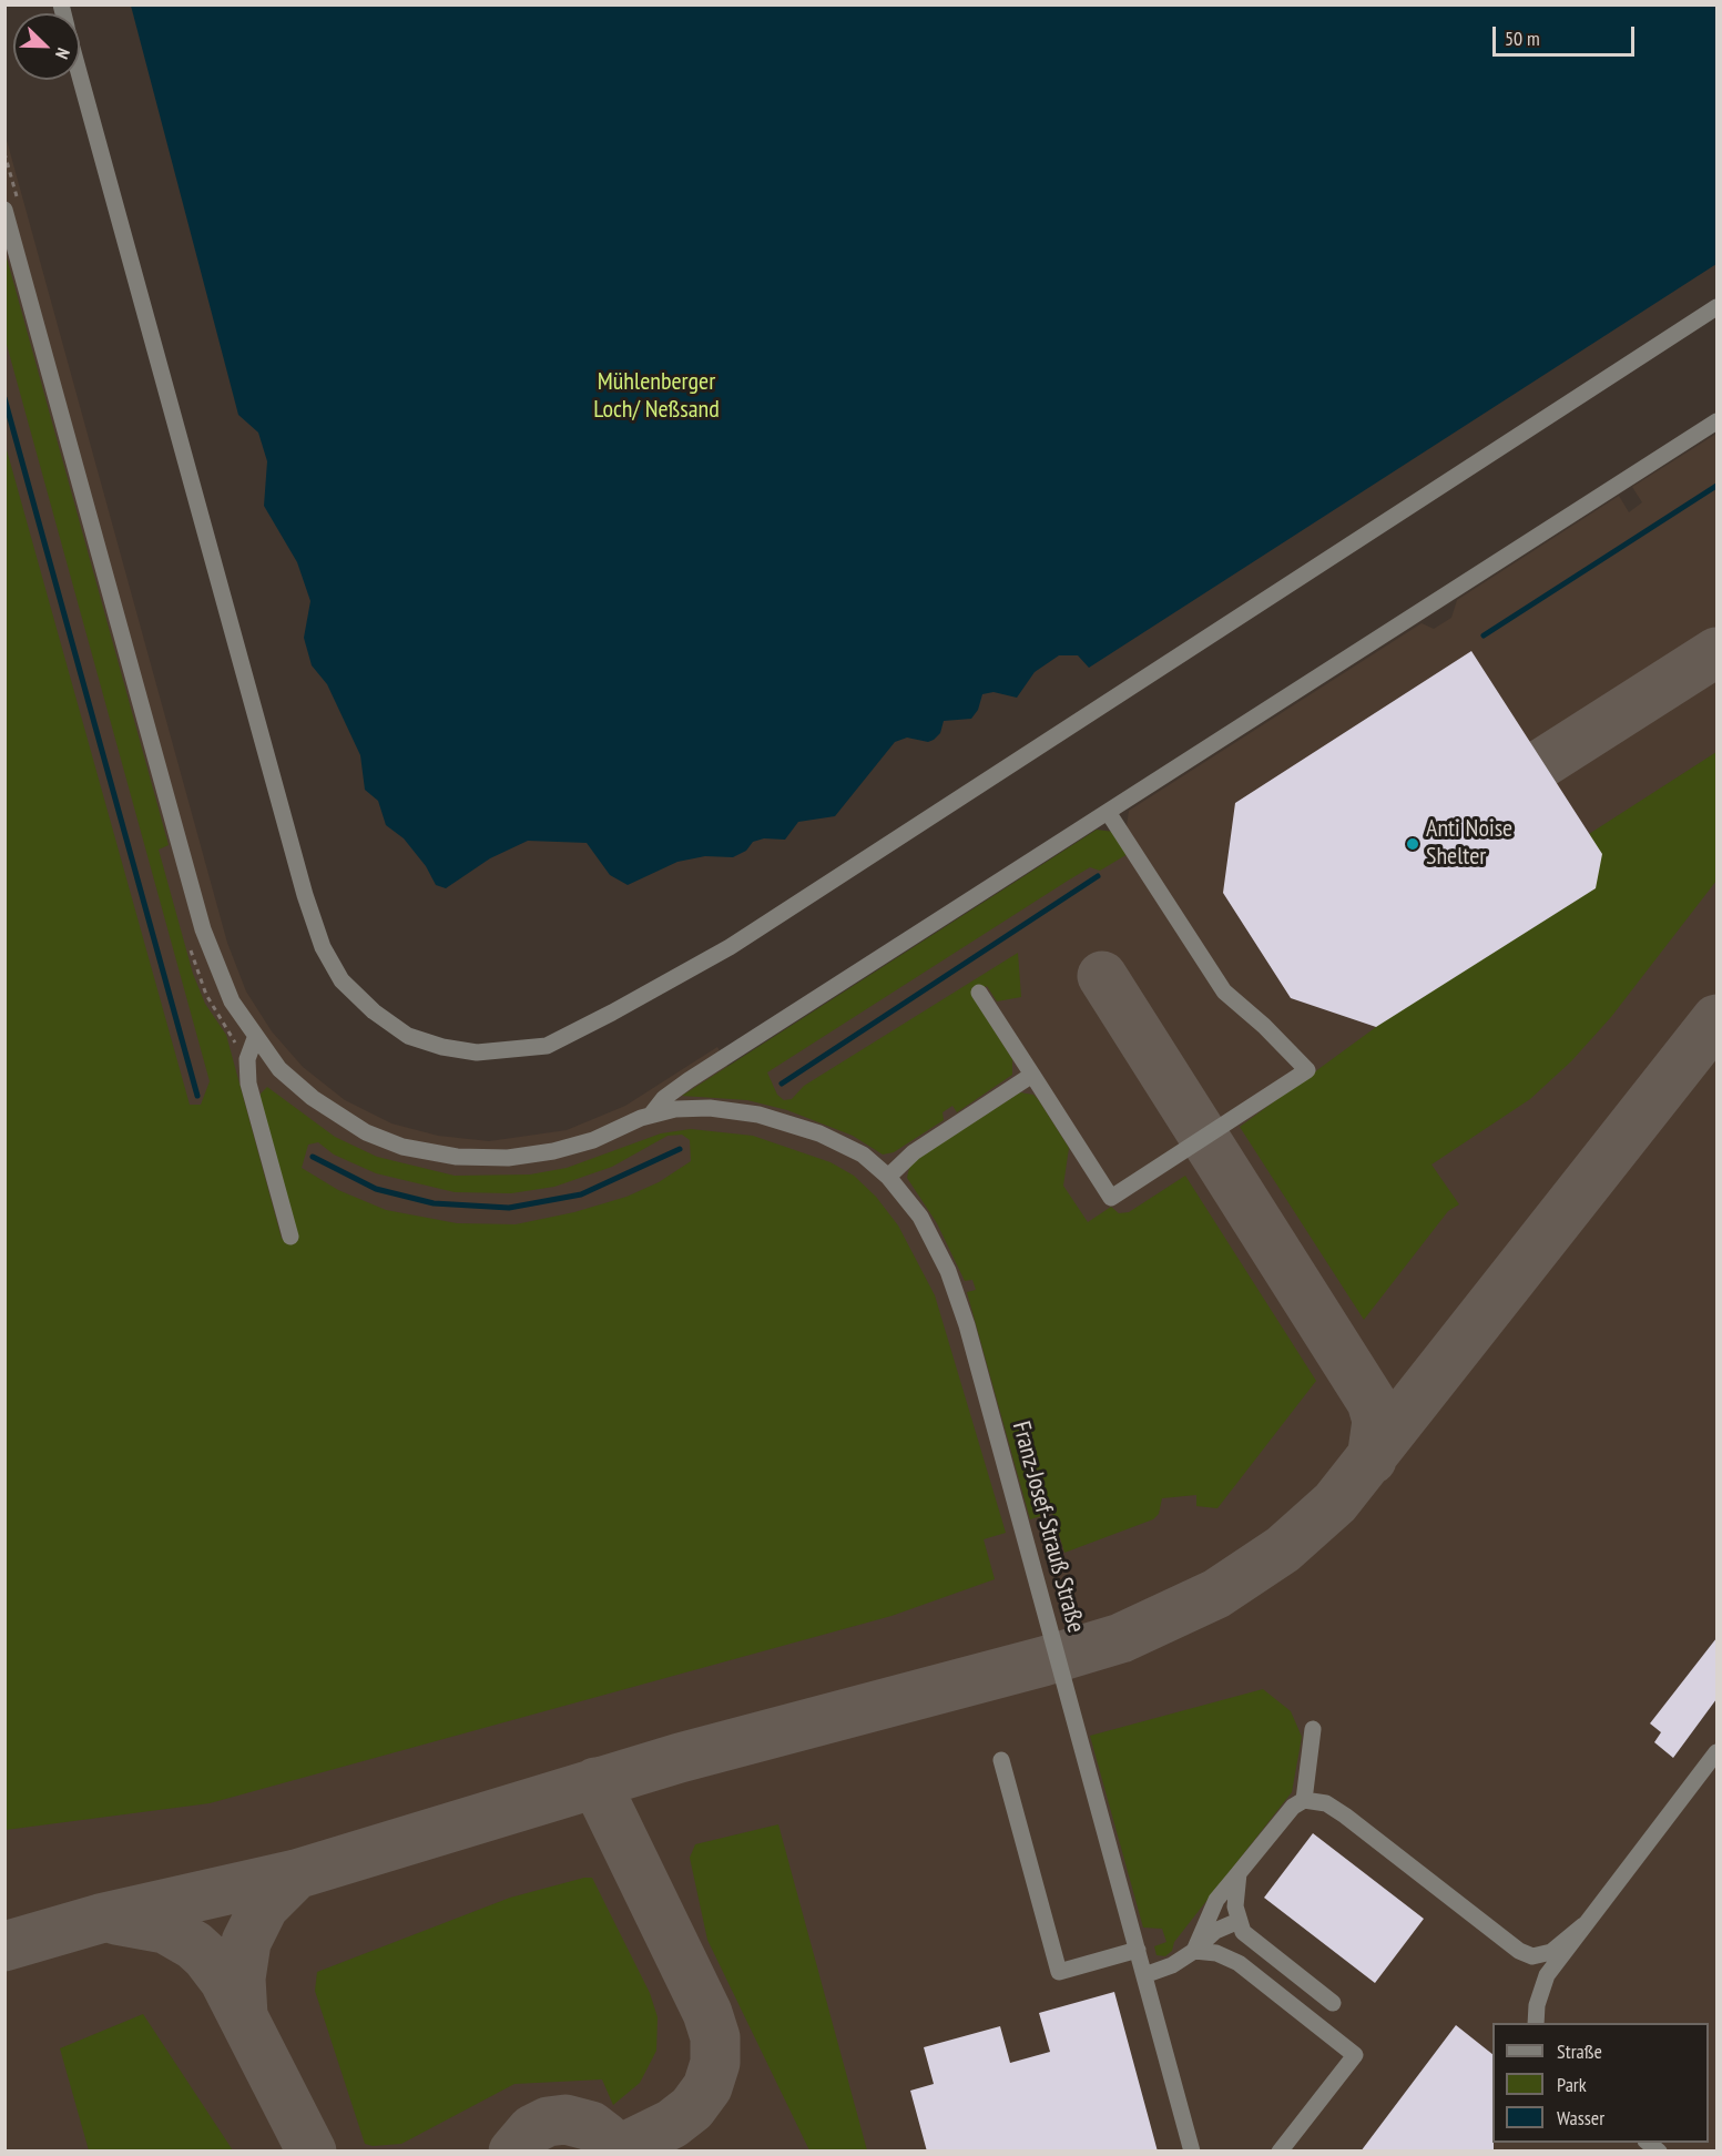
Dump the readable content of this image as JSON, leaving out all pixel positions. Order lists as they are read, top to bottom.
{
  "streets": {
    "street": ["Franz-Josef-Strauß Straße"]
  },
  "parks": ["Mühlenberger Loch/ Neßsand"],
  "places": ["Anti Noise Shelter"],
  "legend": ["Straße", "Park", "Wasser"],
  "scale_bar": "50 m",
  "north": "bottom right"
}
